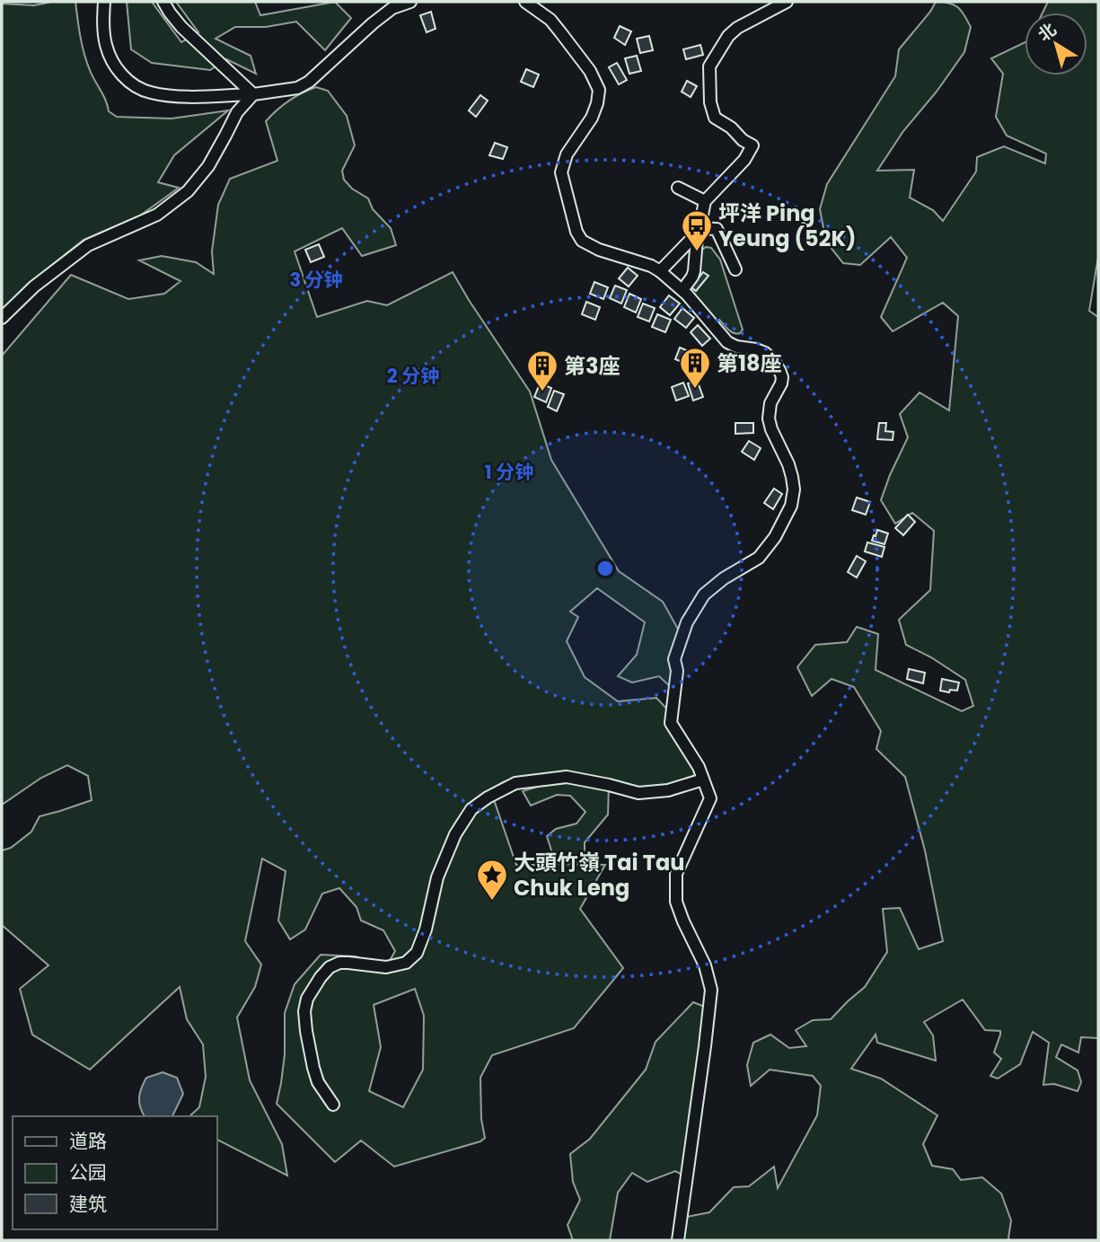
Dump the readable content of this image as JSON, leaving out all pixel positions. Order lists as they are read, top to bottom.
{
  "places": {
    "bus stop": ["坪洋 Ping Yeung (52K)"],
    "building": ["第18座", "第3座"],
    "place": ["大頭竹嶺 Tai Tau Chuk Leng"]
  },
  "legend": ["道路", "公园", "建筑"],
  "north": "top left",
  "rings": ["3 分钟", "2 分钟", "1 分钟"]
}
